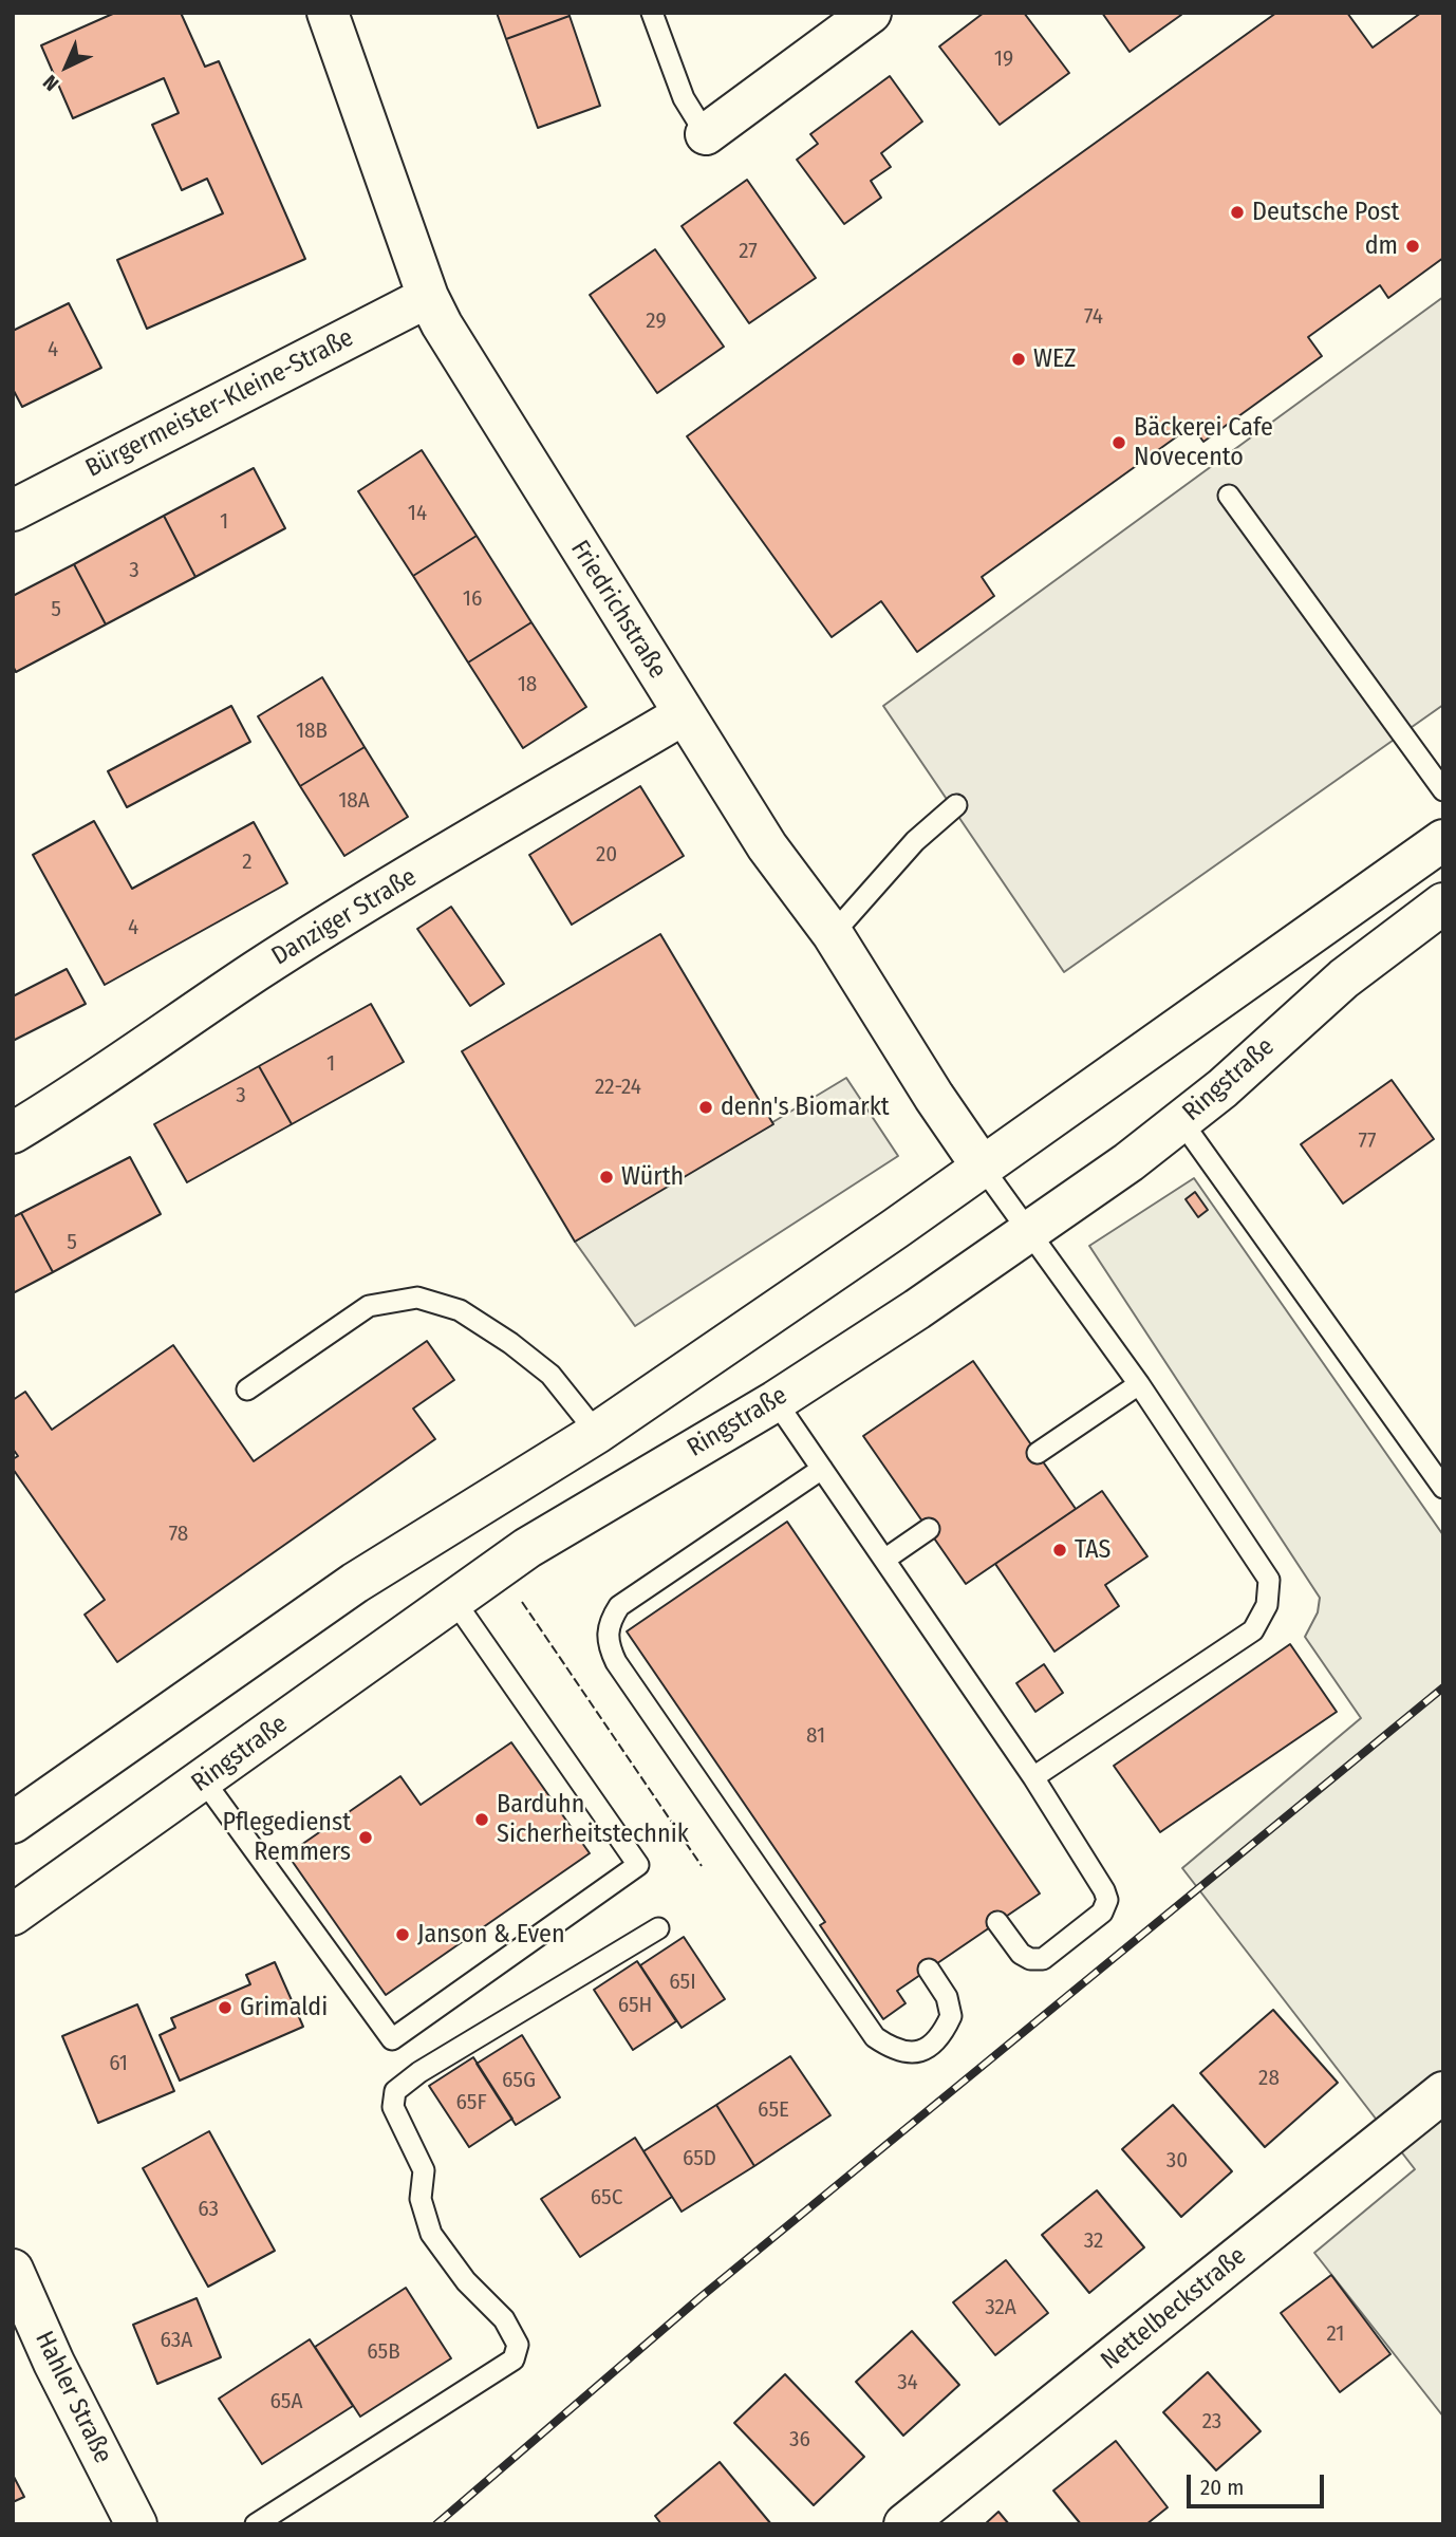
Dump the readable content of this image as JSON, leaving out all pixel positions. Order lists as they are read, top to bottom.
{
  "streets": {
    "street": [
      "Bürgermeister-Kleine-Straße",
      "Friedrichstraße",
      "Danziger Straße",
      "Ringstraße",
      "Nettelbeckstraße",
      "Hahler Straße"
    ]
  },
  "crossings": [
    ["Bürgermeister-Kleine-Straße", "Friedrichstraße"],
    ["Friedrichstraße", "Danziger Straße"]
  ],
  "places": [
    "Deutsche Post",
    "dm",
    "WEZ",
    "Bäckerei Cafe Novecento",
    "denn's Biomarkt",
    "Würth",
    "TAS",
    "Barduhn Sicherheitstechnik",
    "Pflegedienst Remmers",
    "Janson & Even",
    "Grimaldi"
  ],
  "house_numbers": [
    "19",
    "27",
    "74",
    "29",
    "4",
    "14",
    "1",
    "3",
    "16",
    "5",
    "18",
    "18B",
    "18A",
    "20",
    "2",
    "4",
    "1",
    "22-24",
    "3",
    "77",
    "5",
    "78",
    "81",
    "65I",
    "65H",
    "61",
    "28",
    "65G",
    "65F",
    "65E",
    "65D",
    "30",
    "65C",
    "63",
    "32",
    "32A",
    "21",
    "63A",
    "65B",
    "34",
    "65A",
    "23",
    "36"
  ],
  "scale_bar": "20 m",
  "north": "bottom left"
}
